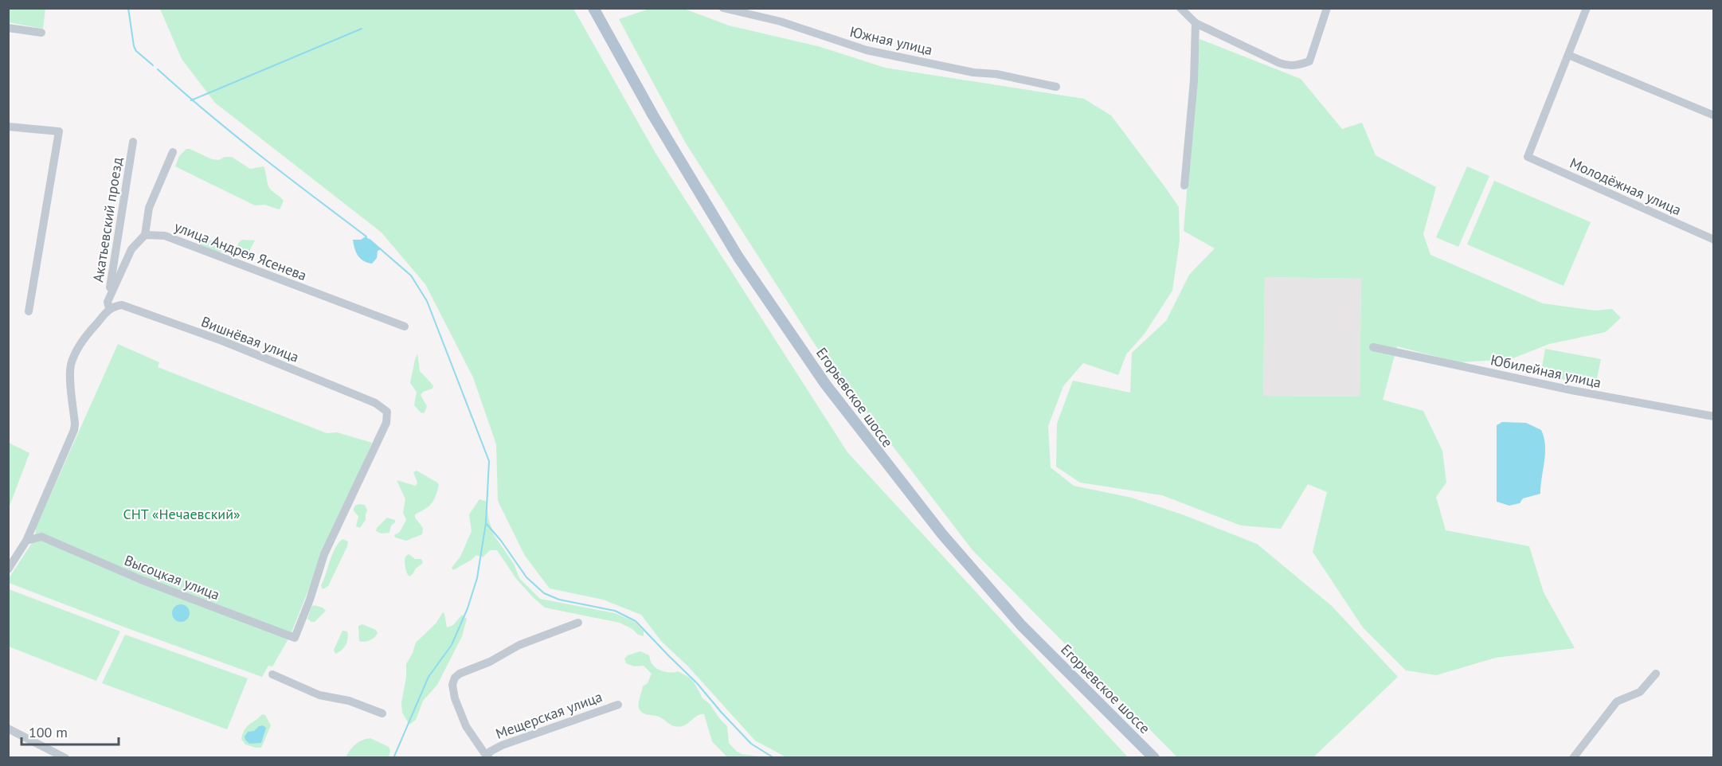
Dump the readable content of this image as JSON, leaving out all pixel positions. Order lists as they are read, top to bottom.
{
  "streets": {
    "main road": ["Егорьевское шоссе"],
    "street": [
      "Южная улица",
      "Молодёжная улица",
      "Акатьевский проезд",
      "улица Андрея Ясенева",
      "Вишнёвая улица",
      "Юбилейная улица",
      "Высоцкая улица",
      "Мещерская улица"
    ]
  },
  "crossings": [
    ["Акатьевский проезд", "Вишнёвая улица"],
    ["Вишнёвая улица", "Высоцкая улица"]
  ],
  "parks": ["СНТ «Нечаевский»"],
  "scale_bar": "100 m"
}
